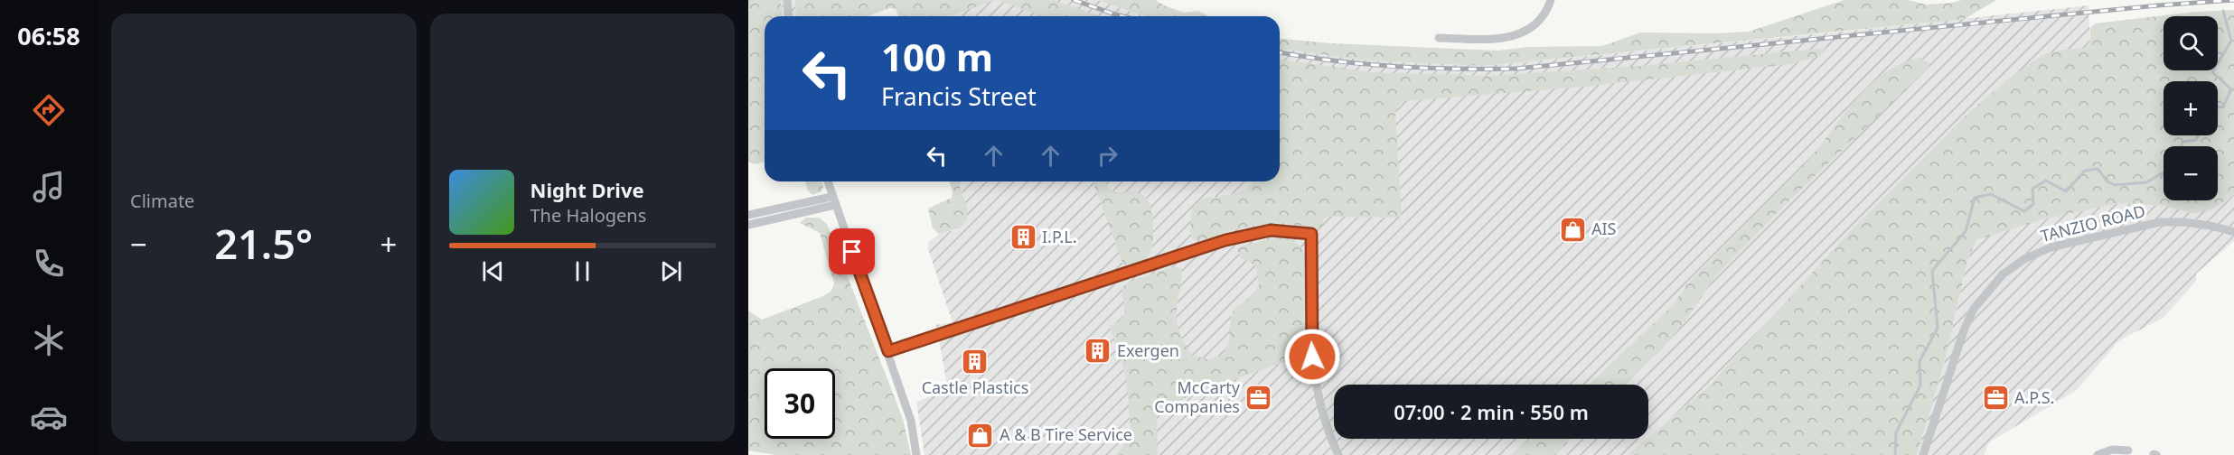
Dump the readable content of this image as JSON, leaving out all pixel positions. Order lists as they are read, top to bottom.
{
  "streets": {
    "street": ["TANZIO ROAD"]
  },
  "places": {
    "shop": ["AIS", "A & B Tire Service"],
    "building": ["I.P.L.", "Exergen", "Castle Plastics"],
    "office": ["McCarty Companies", "A.P.S."]
  },
  "page": {
    "tabs": "06:58",
    "tile": "Climate",
    "map_buttons": ["+", "−"],
    "turn": ["100 m", "Francis Street"],
    "song": ["Night Drive", "The Halogens"],
    "heat": ["−", "21.5°", "+"],
    "limit": "30",
    "trip": "07:00 · 2 min · 550 m"
  }
}
